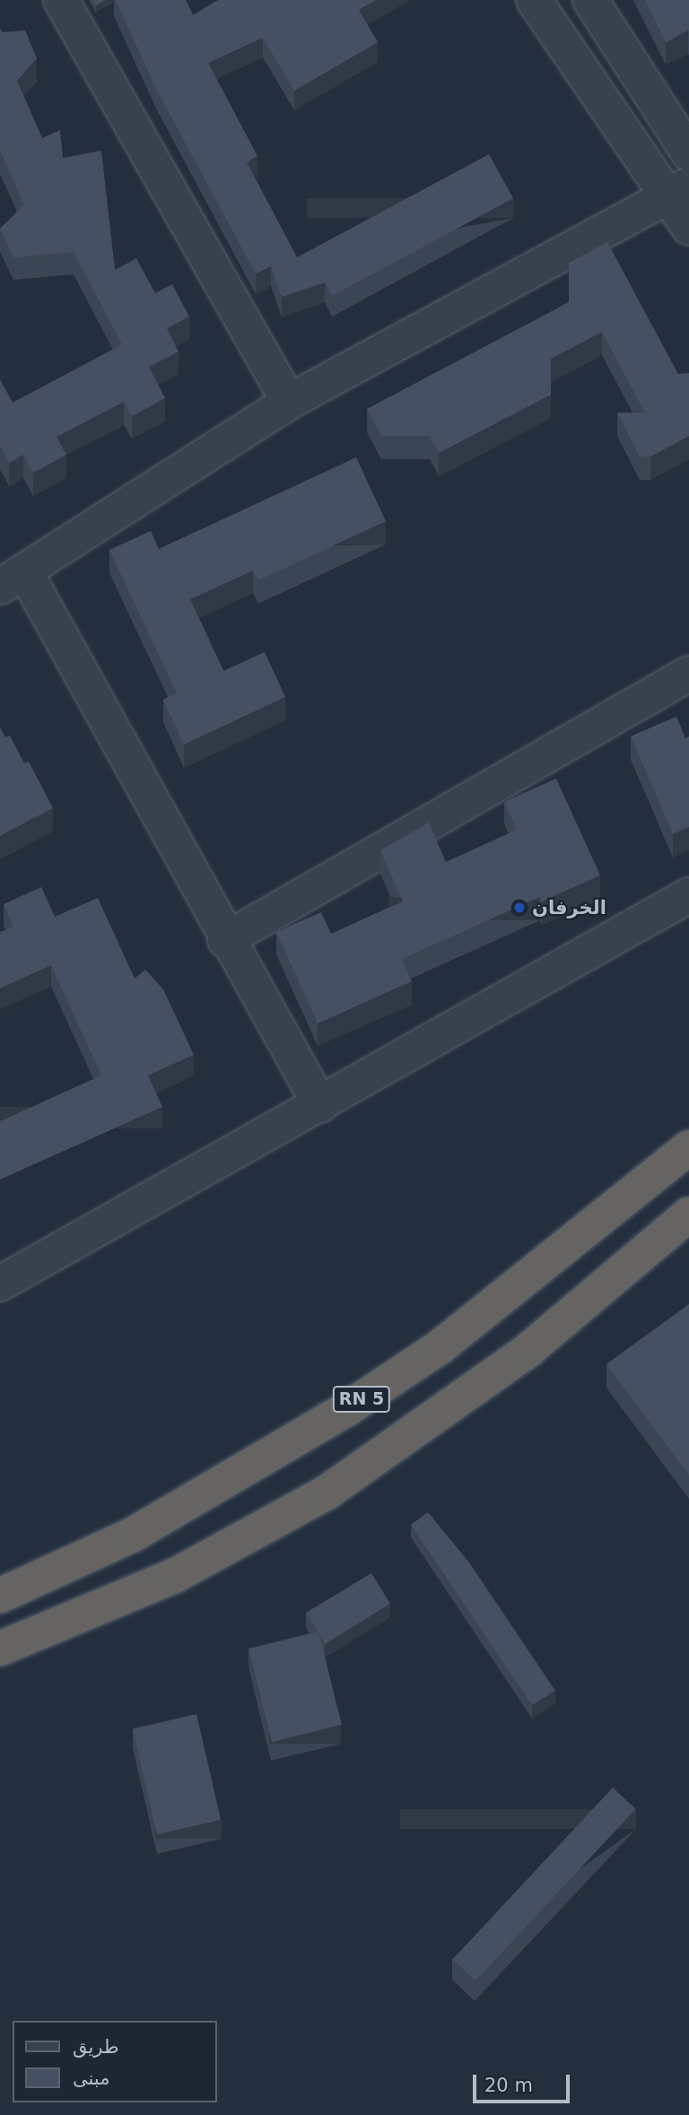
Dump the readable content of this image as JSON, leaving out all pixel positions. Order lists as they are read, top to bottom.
{
  "streets": {
    "highway": ["RN 5"]
  },
  "places": ["الخرفان"],
  "legend": ["طريق", "مبنى"],
  "scale_bar": "20 m"
}
